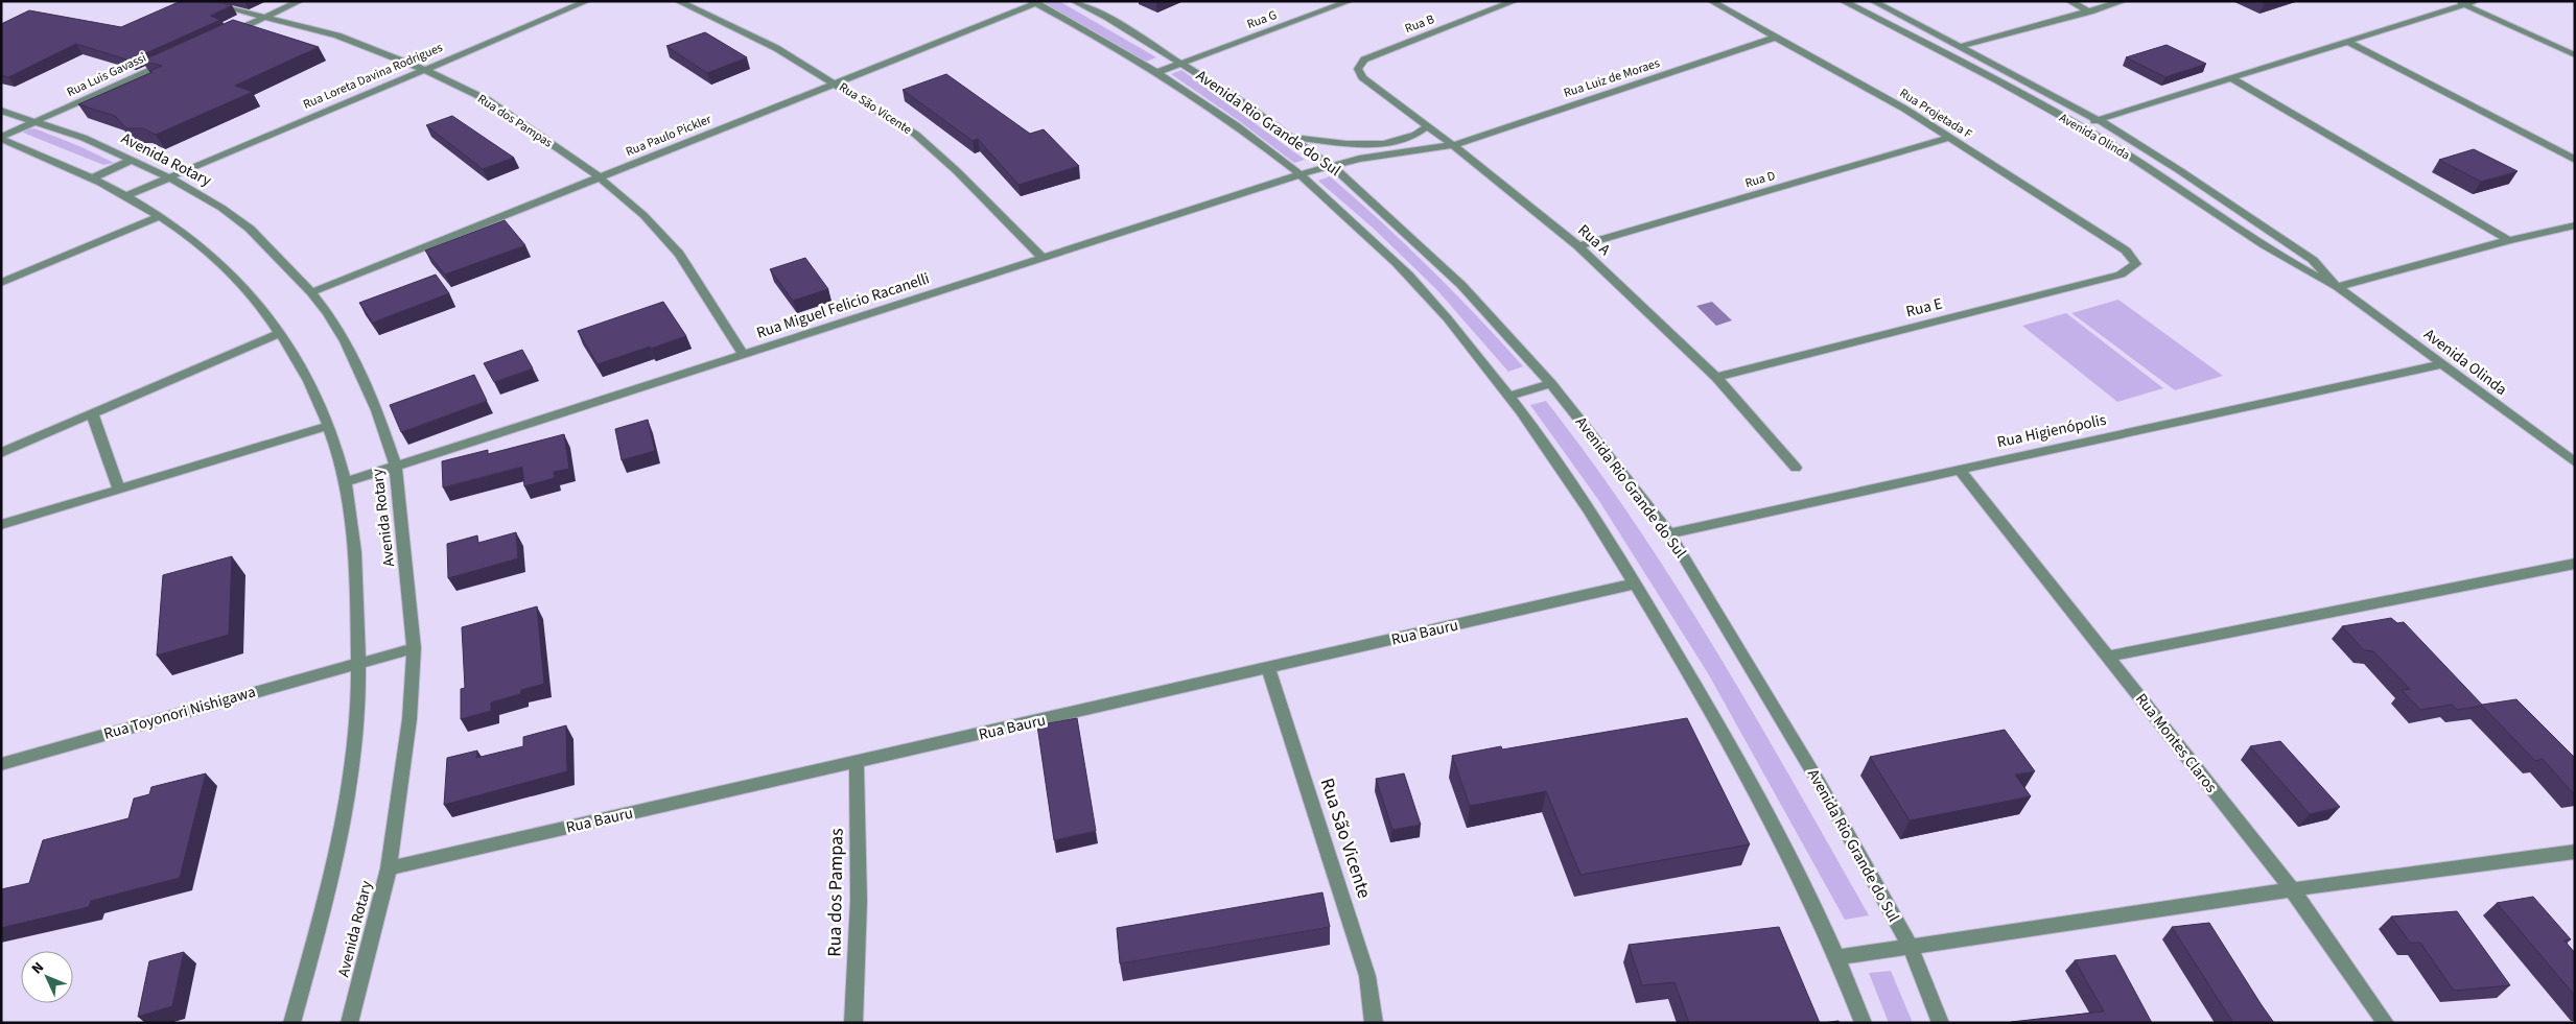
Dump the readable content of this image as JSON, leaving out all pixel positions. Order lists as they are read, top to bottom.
{
  "streets": {
    "street": [
      "Rua G",
      "Rua B",
      "Rua Luis Gavassi",
      "Rua Loreta Davina Rodrigues",
      "Rua Luiz de Moraes",
      "Rua São Vicente",
      "Rua Projetada F",
      "Rua dos Pampas",
      "Avenida Rio Grande do Sul",
      "Rua Paulo Pickler",
      "Avenida Olinda",
      "Avenida Rotary",
      "Rua D",
      "Rua A",
      "Rua Miguel Felicio Racanelli",
      "Rua E",
      "Rua Higienópolis",
      "Rua Bauru",
      "Rua Toyonori Nishigawa",
      "Rua Montes Claros"
    ]
  },
  "crossings": [
    ["Rua G", "Avenida Rio Grande do Sul"],
    ["Rua B", "Rua A"],
    ["Rua Luis Gavassi", "Avenida Rotary"],
    ["Rua Loreta Davina Rodrigues", "Rua dos Pampas"],
    ["Rua Loreta Davina Rodrigues", "Avenida Rotary"],
    ["Rua Luiz de Moraes", "Rua Projetada F"],
    ["Rua Luiz de Moraes", "Rua A"],
    ["Rua Luiz de Moraes", "Rua Miguel Felicio Racanelli"],
    ["Rua São Vicente", "Rua Paulo Pickler"],
    ["Rua São Vicente", "Rua Miguel Felicio Racanelli"],
    ["Rua São Vicente", "Rua Bauru"],
    ["Rua Projetada F", "Rua D"],
    ["Rua Projetada F", "Rua E"],
    ["Rua dos Pampas", "Rua Paulo Pickler"],
    ["Rua dos Pampas", "Rua Miguel Felicio Racanelli"],
    ["Rua dos Pampas", "Rua Bauru"],
    ["Avenida Rio Grande do Sul", "Rua Paulo Pickler"],
    ["Avenida Rio Grande do Sul", "Rua Miguel Felicio Racanelli"],
    ["Avenida Rio Grande do Sul", "Rua Higienópolis"],
    ["Avenida Rio Grande do Sul", "Rua Bauru"],
    ["Rua Paulo Pickler", "Avenida Rotary"],
    ["Avenida Olinda", "Rua Higienópolis"],
    ["Avenida Rotary", "Rua Miguel Felicio Racanelli"],
    ["Avenida Rotary", "Rua Bauru"],
    ["Avenida Rotary", "Rua Toyonori Nishigawa"],
    ["Rua D", "Rua A"],
    ["Rua A", "Rua E"],
    ["Rua Higienópolis", "Rua Montes Claros"]
  ],
  "north": "top left"
}
